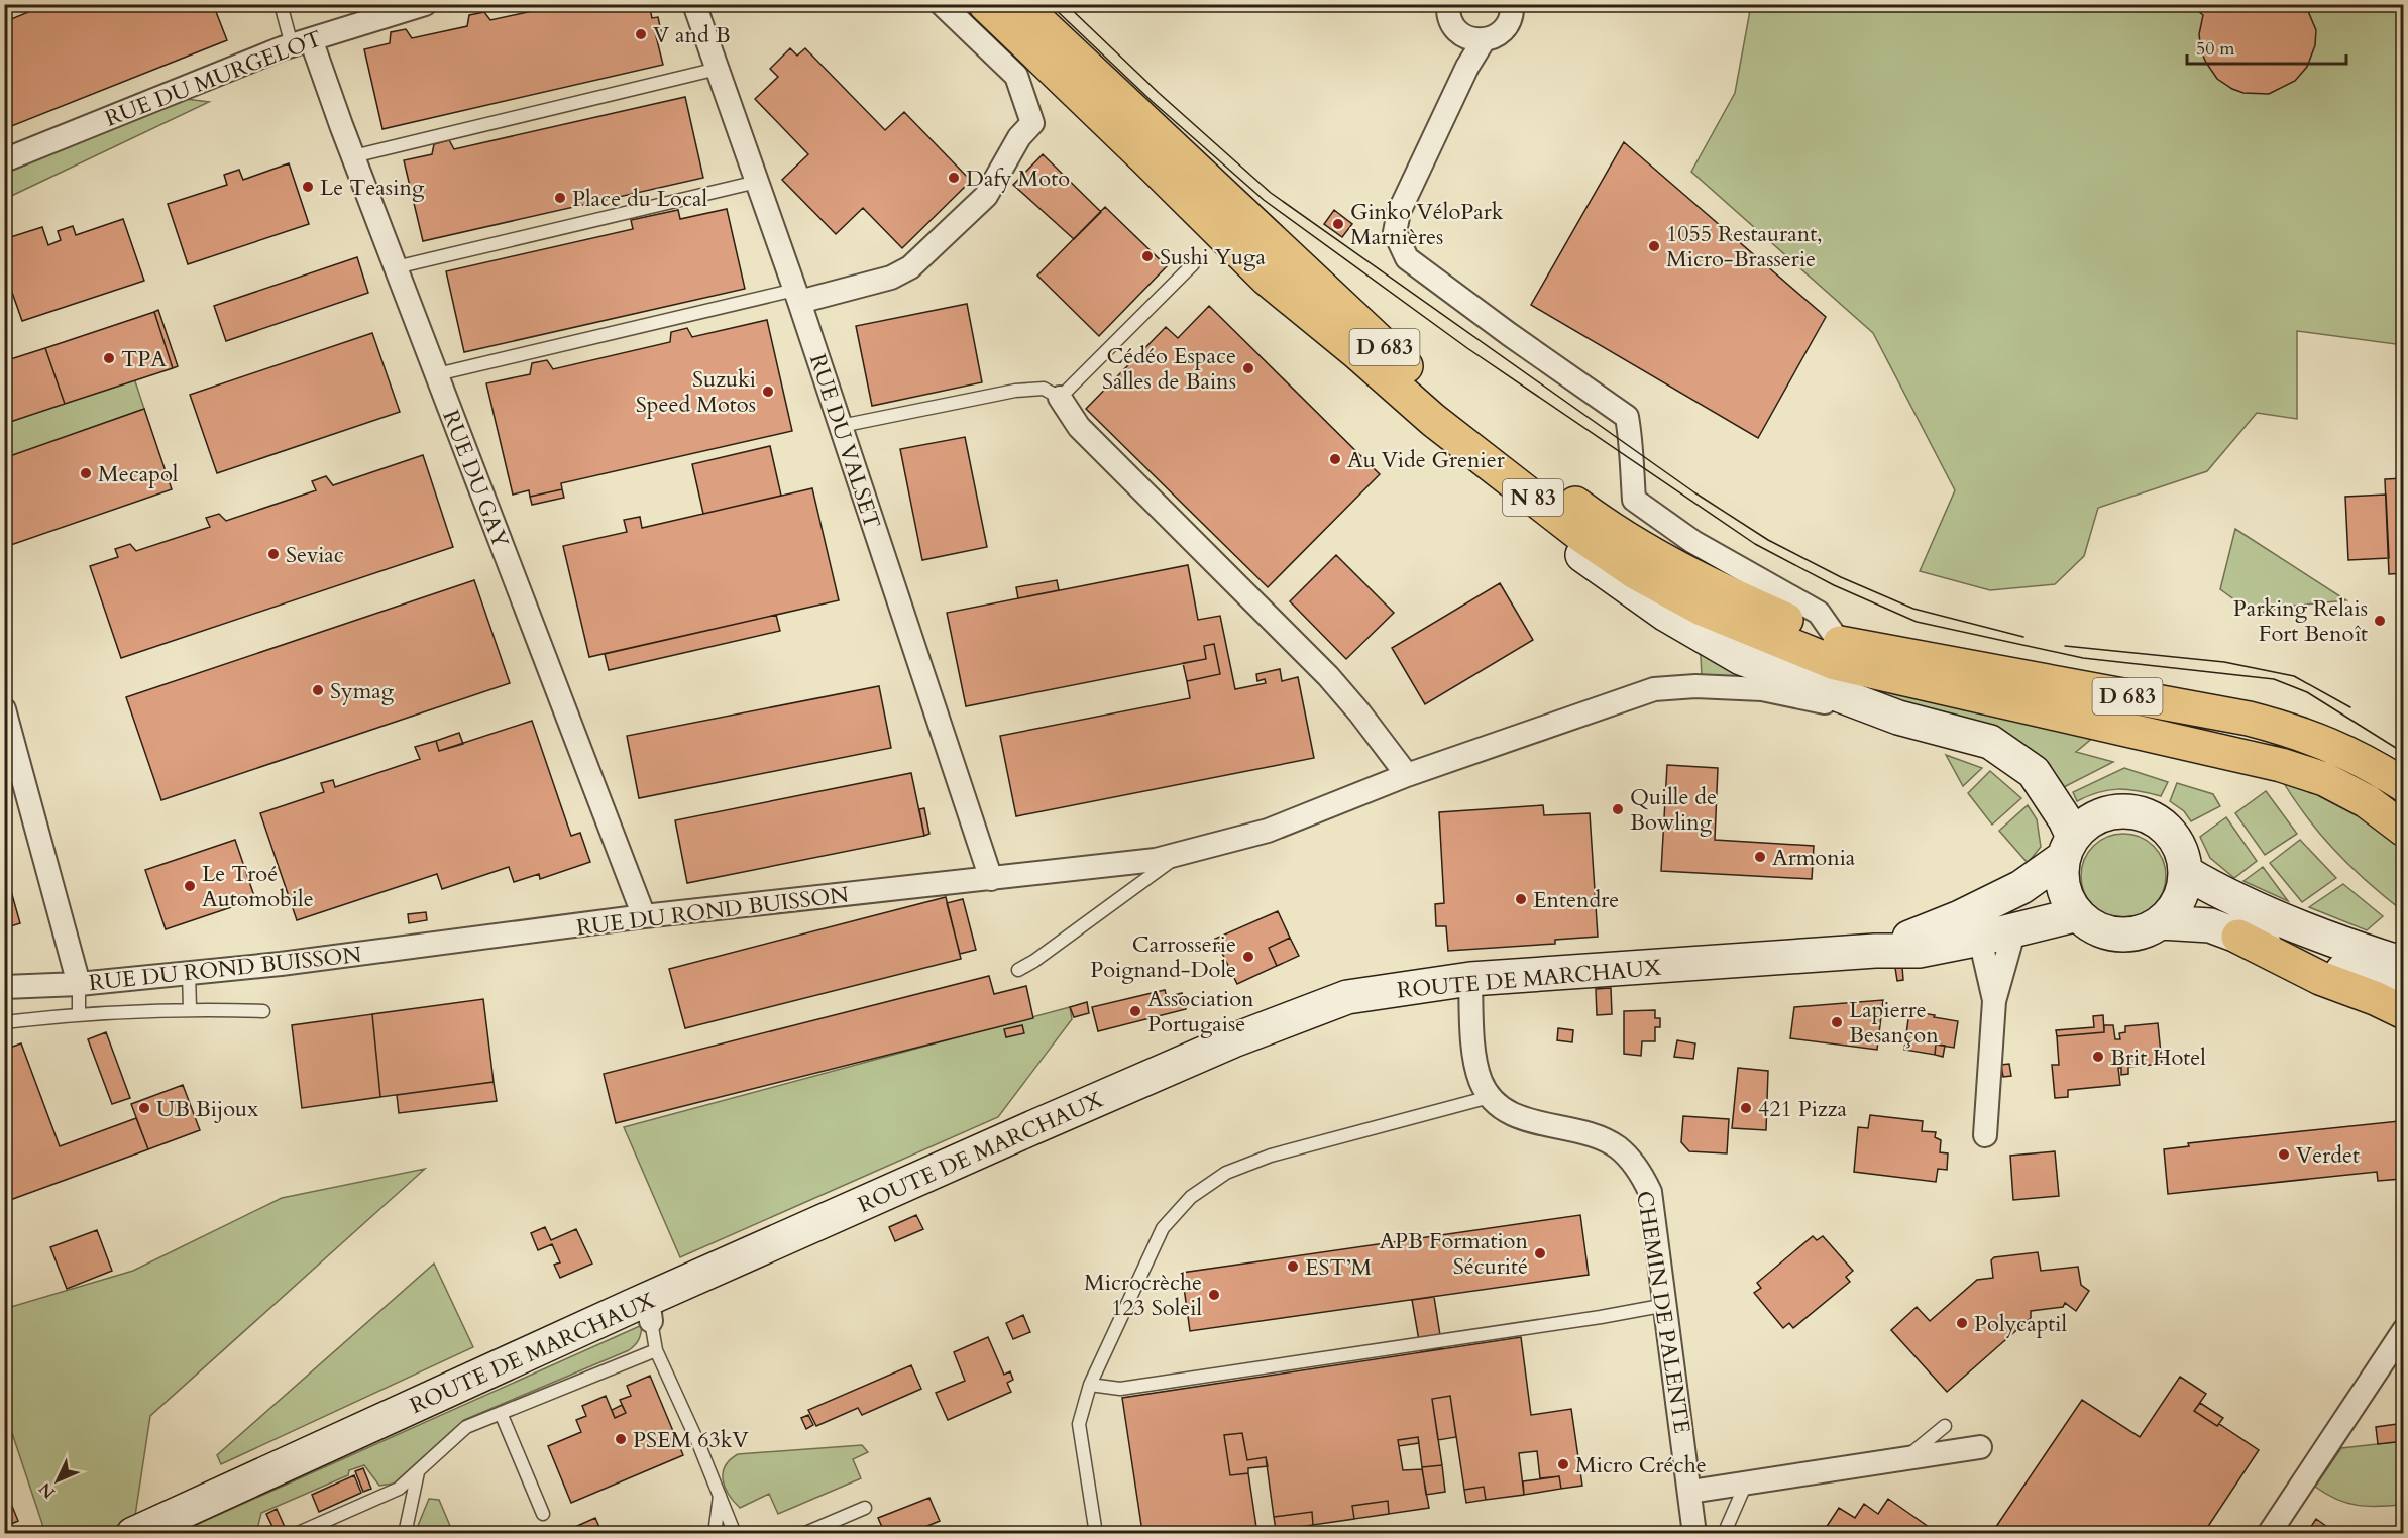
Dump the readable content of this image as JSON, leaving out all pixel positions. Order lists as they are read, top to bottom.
{
  "streets": {
    "main road": ["D 683", "N 83", "ROUTE DE MARCHAUX"],
    "street": [
      "RUE DU MURGELOT",
      "RUE DU VALSET",
      "RUE DU GAY",
      "RUE DU ROND BUISSON",
      "CHEMIN DE PALENTE"
    ]
  },
  "crossings": [
    ["RUE DU MURGELOT", "RUE DU GAY"],
    ["D 683", "N 83"],
    ["D 683", "RUE DU ROND BUISSON"],
    ["D 683", "ROUTE DE MARCHAUX"],
    ["RUE DU VALSET", "RUE DU ROND BUISSON"],
    ["RUE DU GAY", "RUE DU ROND BUISSON"],
    ["ROUTE DE MARCHAUX", "CHEMIN DE PALENTE"]
  ],
  "places": [
    "V and B",
    "Dafy Moto",
    "Le Teasing",
    "Place du Local",
    "Ginko VéloPark Marnières",
    "1055 Restaurant, Micro-Brasserie",
    "Sushi Yuga",
    "TPA",
    "Cédéo Espace Salles de Bains",
    "Suzuki Speed Motos",
    "Au Vide Grenier",
    "Mecapol",
    "Seviac",
    "Parking Relais Fort Benoît",
    "Symag",
    "Quille de Bowling",
    "Armonia",
    "Le Troé Automobile",
    "Entendre",
    "Carrosserie Poignand-Dole",
    "Association Portugaise",
    "Lapierre Besançon",
    "Brit Hotel",
    "UB Bijoux",
    "421 Pizza",
    "Verdet",
    "APB Formation Sécurité",
    "EST’M",
    "Microcrèche 123 Soleil",
    "Polycaptil",
    "PSEM 63kV",
    "Micro Créche"
  ],
  "scale_bar": "50 m",
  "north": "bottom left"
}
